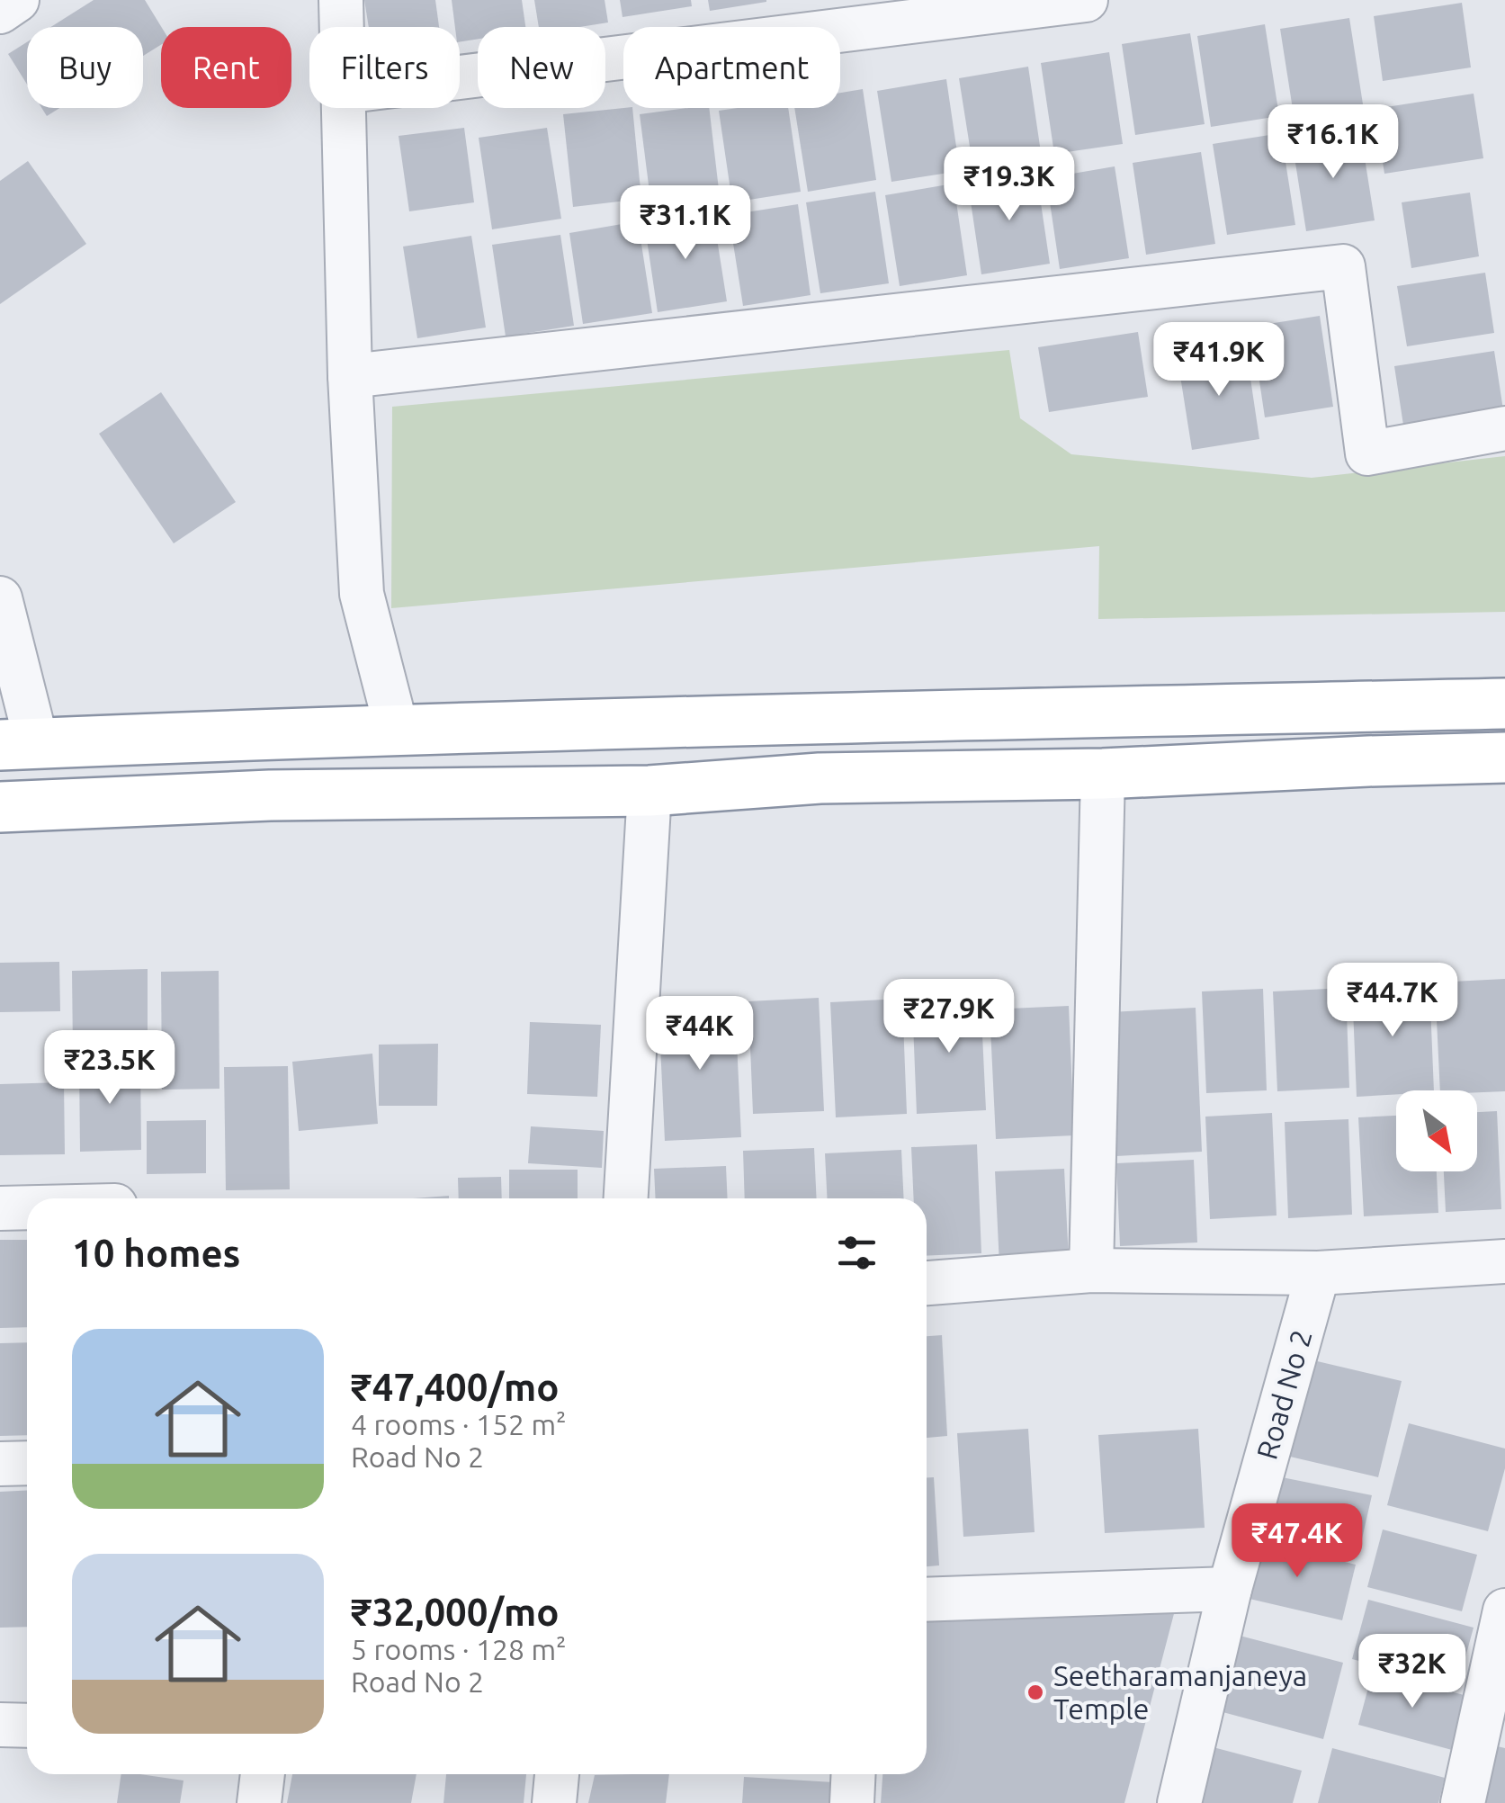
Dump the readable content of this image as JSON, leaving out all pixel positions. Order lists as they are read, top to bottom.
{
  "streets": {
    "street": ["Road No 2"]
  },
  "places": ["Seetharamanjaneya Temple"],
  "north": "bottom right",
  "page": {
    "chip": [
      "Buy",
      "Rent",
      "Filters",
      "New",
      "Apartment"
    ],
    "price": [
      "₹16.1K",
      "₹19.3K",
      "₹31.1K",
      "₹41.9K",
      "₹44.7K",
      "₹27.9K",
      "₹44K",
      "₹23.5K",
      "₹47.4K",
      "₹32K"
    ],
    "heading": "10 homes",
    "list": [
      {
        "name": "₹47,400/mo",
        "note": "4 rooms · 152 m² · Road No 2"
      },
      {
        "name": "₹32,000/mo",
        "note": "5 rooms · 128 m² · Road No 2"
      }
    ]
  }
}
